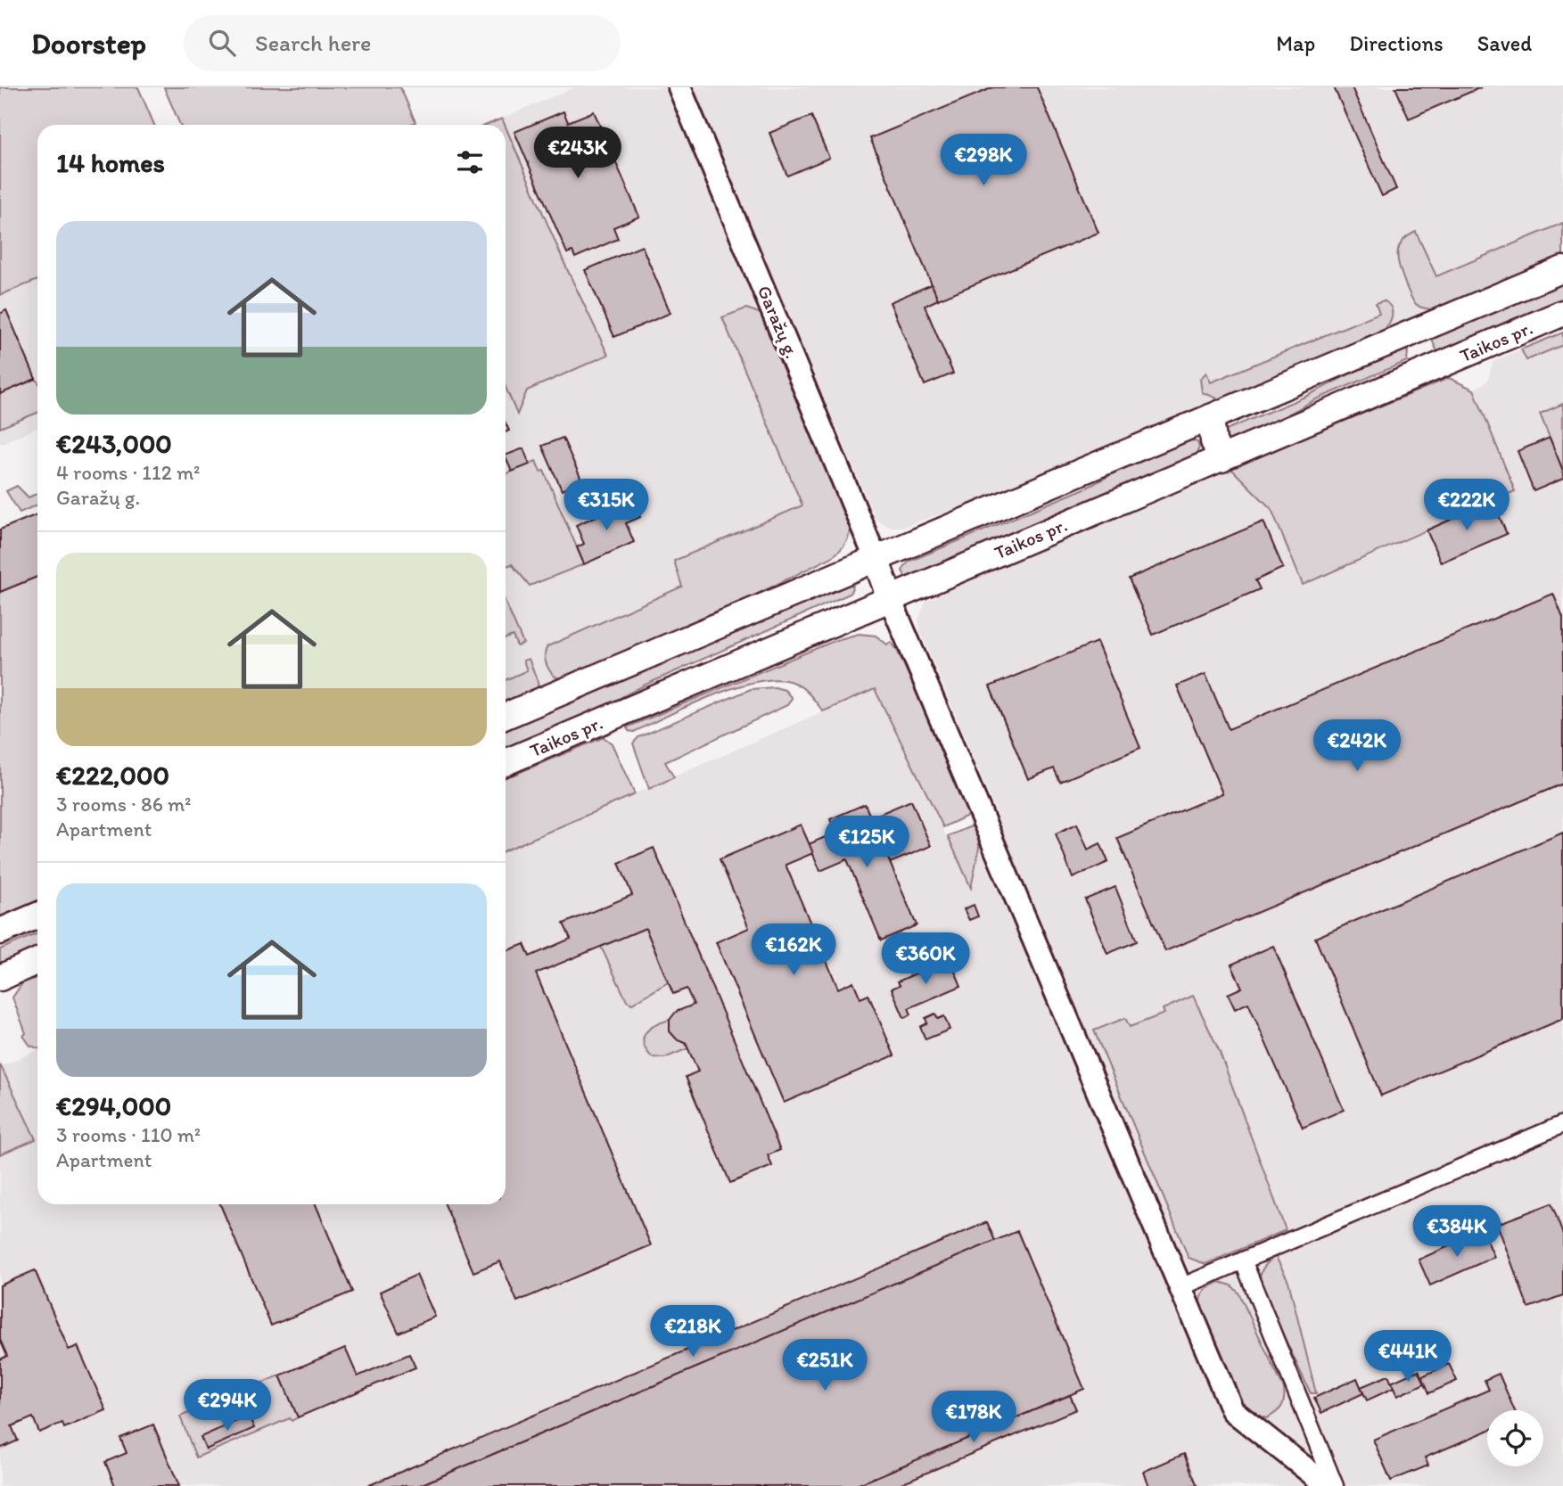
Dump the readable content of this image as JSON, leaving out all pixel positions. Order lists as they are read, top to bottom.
{
  "streets": {
    "main road": ["Taikos pr."],
    "street": ["Garažų g."]
  },
  "page": {
    "header": "Doorstep",
    "search": "Search here",
    "nav": ["Map", "Directions", "Saved"],
    "heading": "14 homes",
    "price": [
      "€243K",
      "€298K",
      "€315K",
      "€222K",
      "€242K",
      "€125K",
      "€162K",
      "€360K",
      "€384K",
      "€218K",
      "€441K",
      "€251K",
      "€294K",
      "€178K"
    ],
    "list": [
      {
        "name": "€243,000",
        "note": "4 rooms · 112 m² · Garažų g."
      },
      {
        "name": "€222,000",
        "note": "3 rooms · 86 m² · Apartment"
      },
      {
        "name": "€294,000",
        "note": "3 rooms · 110 m² · Apartment"
      }
    ]
  }
}
